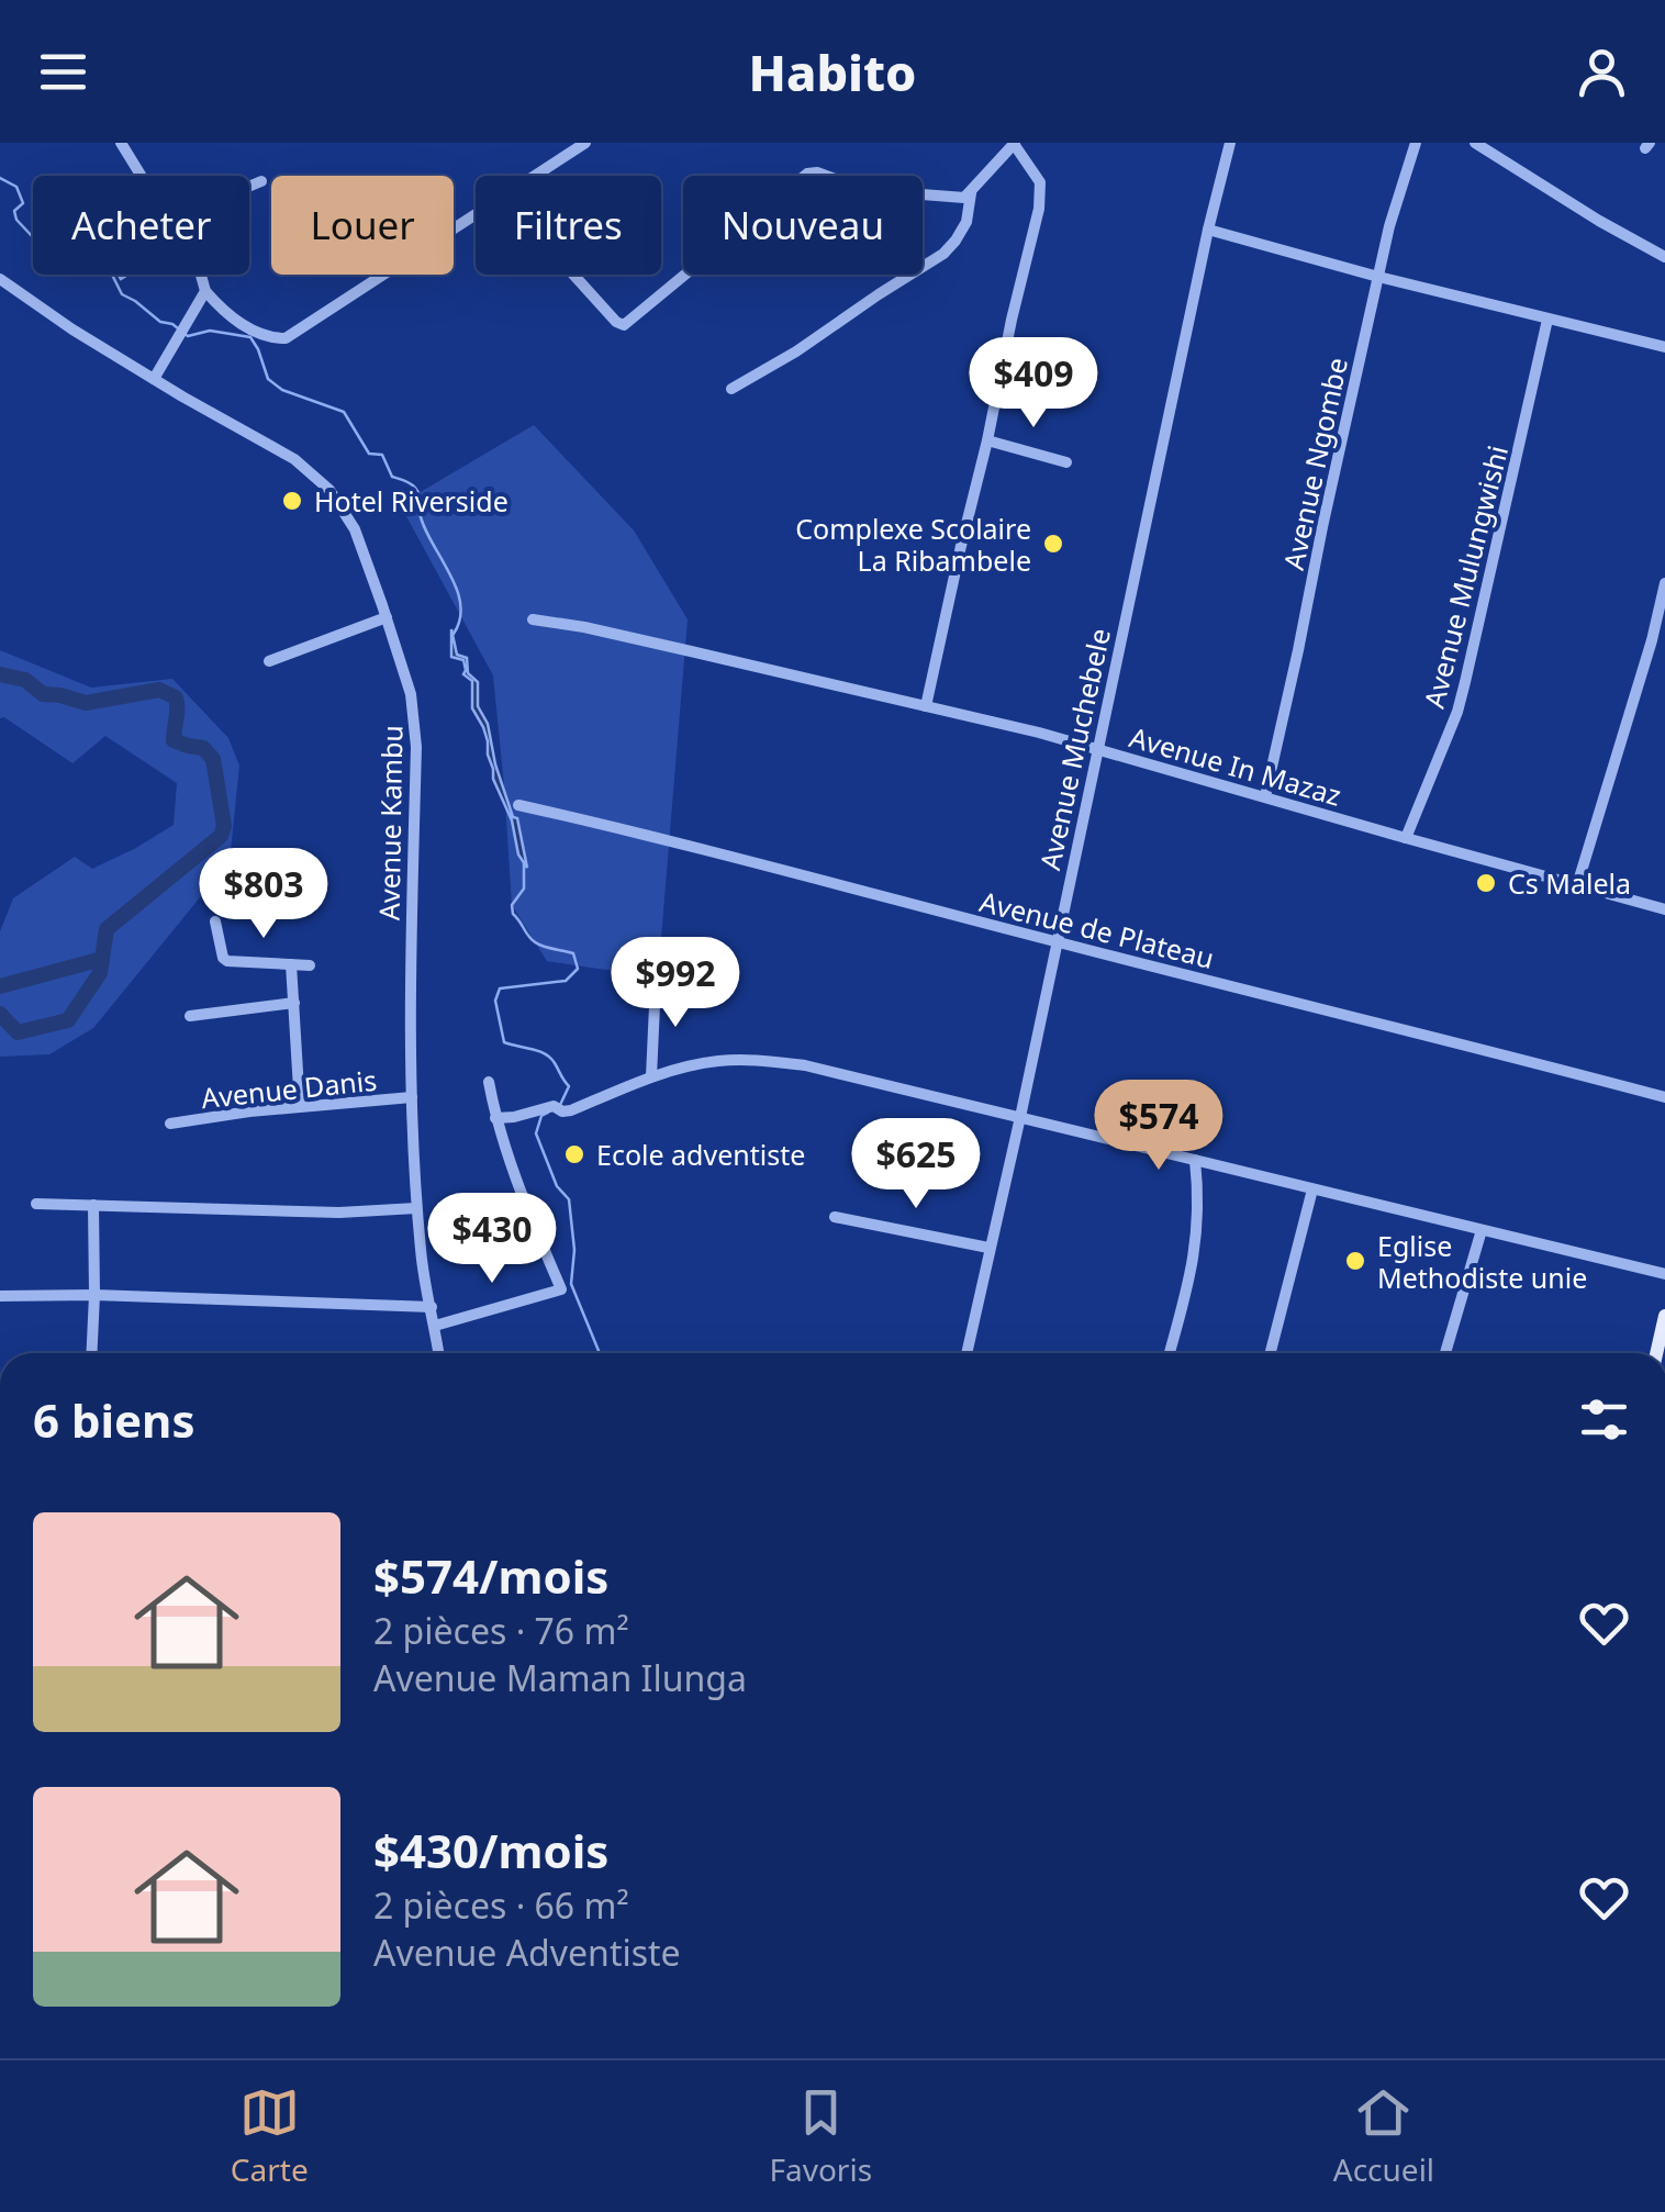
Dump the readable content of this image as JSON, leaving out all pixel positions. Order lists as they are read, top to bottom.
{
  "streets": {
    "street": [
      "Avenue Ngombe",
      "Avenue Mulungwishi",
      "Avenue Muchebele",
      "Avenue In Mazaz",
      "Avenue Kambu",
      "Avenue de Plateau",
      "Avenue Danis"
    ]
  },
  "crossings": [
    ["Avenue Ngombe", "Avenue In Mazaz"],
    ["Avenue Mulungwishi", "Avenue In Mazaz"],
    ["Avenue Muchebele", "Avenue In Mazaz"],
    ["Avenue Muchebele", "Avenue de Plateau"],
    ["Avenue Kambu", "Avenue Danis"]
  ],
  "places": [
    "Hotel Riverside",
    "Complexe Scolaire La Ribambele",
    "Cs Malela",
    "Ecole adventiste",
    "Eglise Methodiste unie"
  ],
  "page": {
    "header": "Habito",
    "chip": [
      "Acheter",
      "Louer",
      "Filtres",
      "Nouveau"
    ],
    "price": [
      "$409",
      "$803",
      "$992",
      "$574",
      "$625",
      "$430"
    ],
    "heading": "6 biens",
    "list": [
      {
        "name": "$574/mois",
        "note": "2 pièces · 76 m² · Avenue Maman Ilunga"
      },
      {
        "name": "$430/mois",
        "note": "2 pièces · 66 m² · Avenue Adventiste"
      }
    ],
    "tabs": ["Carte", "Favoris", "Accueil"]
  }
}
